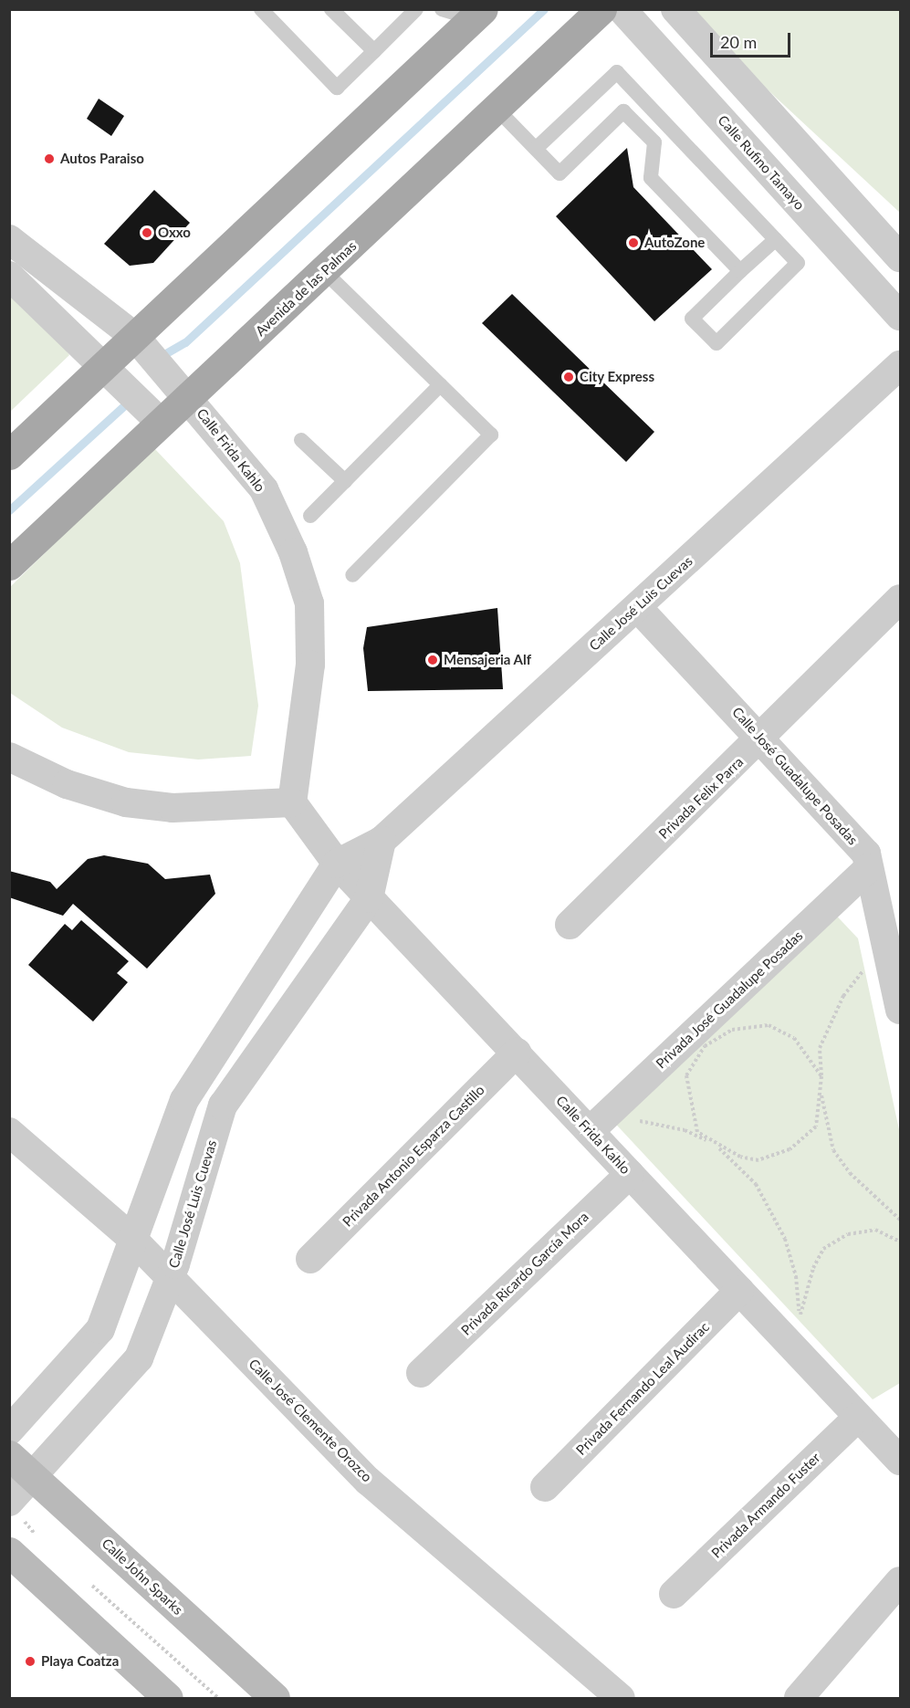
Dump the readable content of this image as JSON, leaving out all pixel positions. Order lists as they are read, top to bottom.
{
  "streets": {
    "main road": ["Avenida de las Palmas", "Calle John Sparks"],
    "street": [
      "Calle Rufino Tamayo",
      "Calle Frida Kahlo",
      "Calle José Luis Cuevas",
      "Calle José Guadalupe Posadas",
      "Privada Felix Parra",
      "Privada José Guadalupe Posadas",
      "Privada Antonio Esparza Castillo",
      "Privada Ricardo García Mora",
      "Privada Fernando Leal Audirac",
      "Calle José Clemente Orozco",
      "Privada Armando Fuster"
    ]
  },
  "crossings": [
    ["Avenida de las Palmas", "Calle Frida Kahlo"],
    ["Calle Frida Kahlo", "Calle José Luis Cuevas"],
    ["Calle Frida Kahlo", "Privada José Guadalupe Posadas"],
    ["Calle Frida Kahlo", "Privada Antonio Esparza Castillo"],
    ["Calle Frida Kahlo", "Privada Ricardo García Mora"],
    ["Calle Frida Kahlo", "Privada Fernando Leal Audirac"],
    ["Calle Frida Kahlo", "Privada Armando Fuster"],
    ["Calle José Luis Cuevas", "Calle José Guadalupe Posadas"],
    ["Calle José Luis Cuevas", "Calle José Clemente Orozco"],
    ["Calle José Luis Cuevas", "Calle John Sparks"],
    ["Calle José Guadalupe Posadas", "Privada Felix Parra"],
    ["Calle José Guadalupe Posadas", "Privada José Guadalupe Posadas"]
  ],
  "places": [
    "Autos Paraiso",
    "Oxxo",
    "AutoZone",
    "City Express",
    "Mensajeria Alf",
    "Playa Coatza"
  ],
  "scale_bar": "20 m"
}
